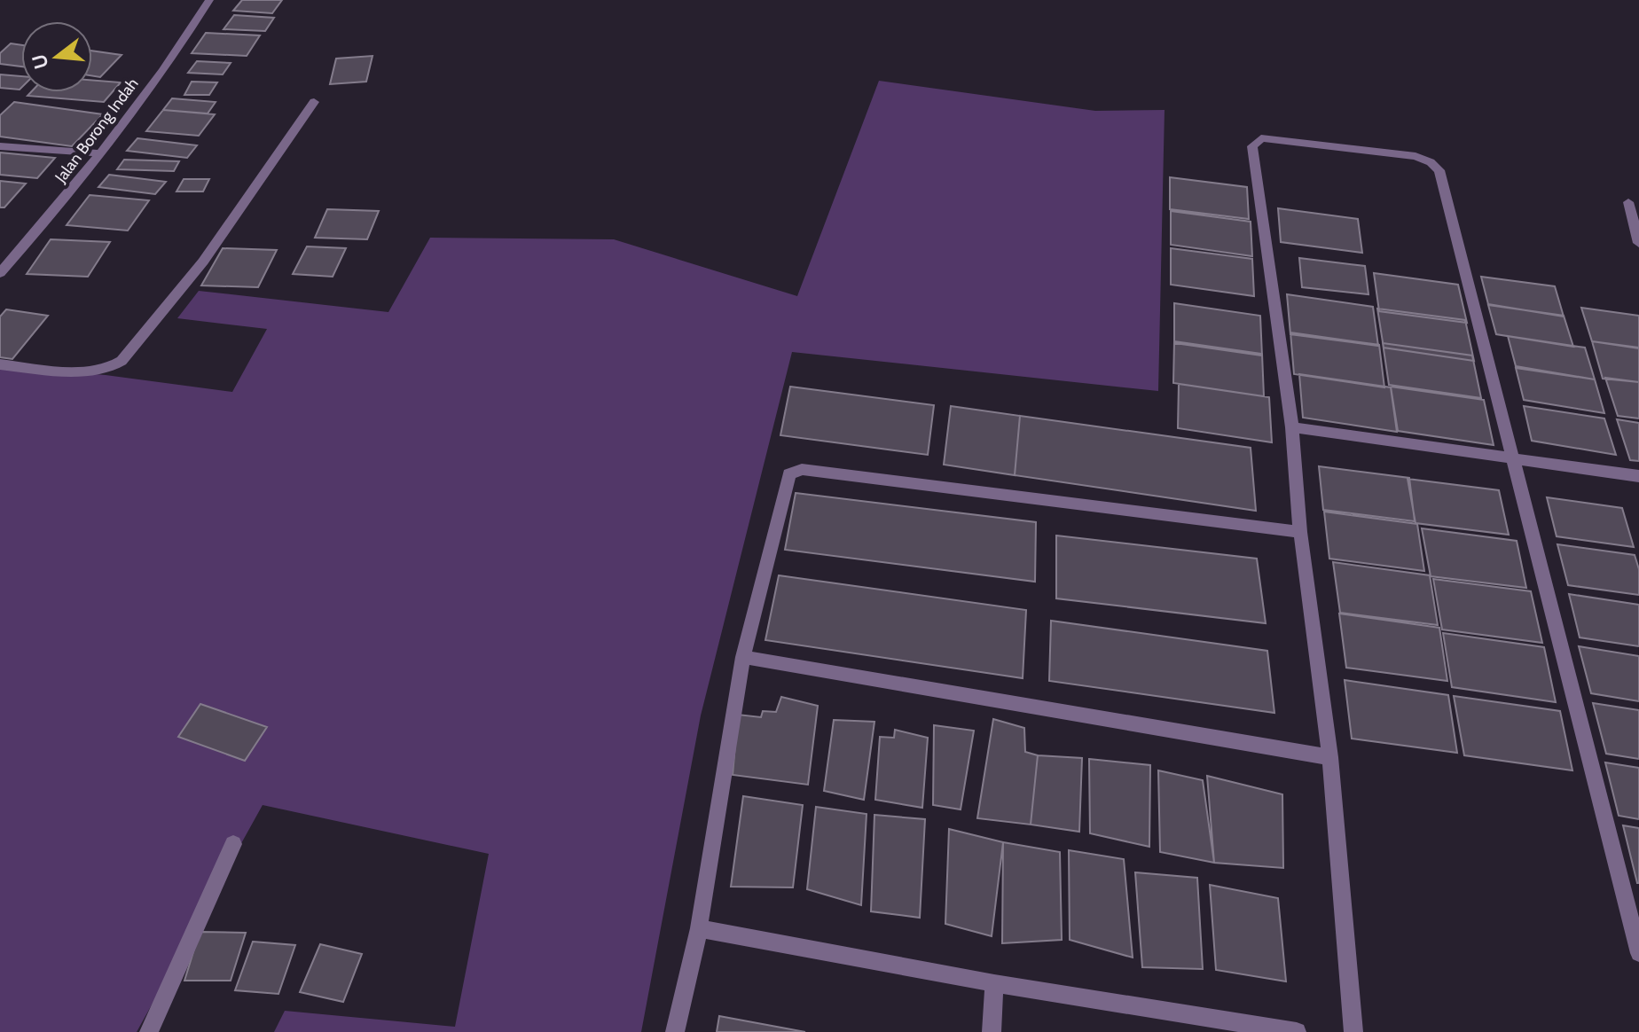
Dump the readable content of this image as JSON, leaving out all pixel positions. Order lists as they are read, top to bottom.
{
  "streets": {
    "street": ["Jalan Borong Indah"]
  },
  "north": "left"
}
